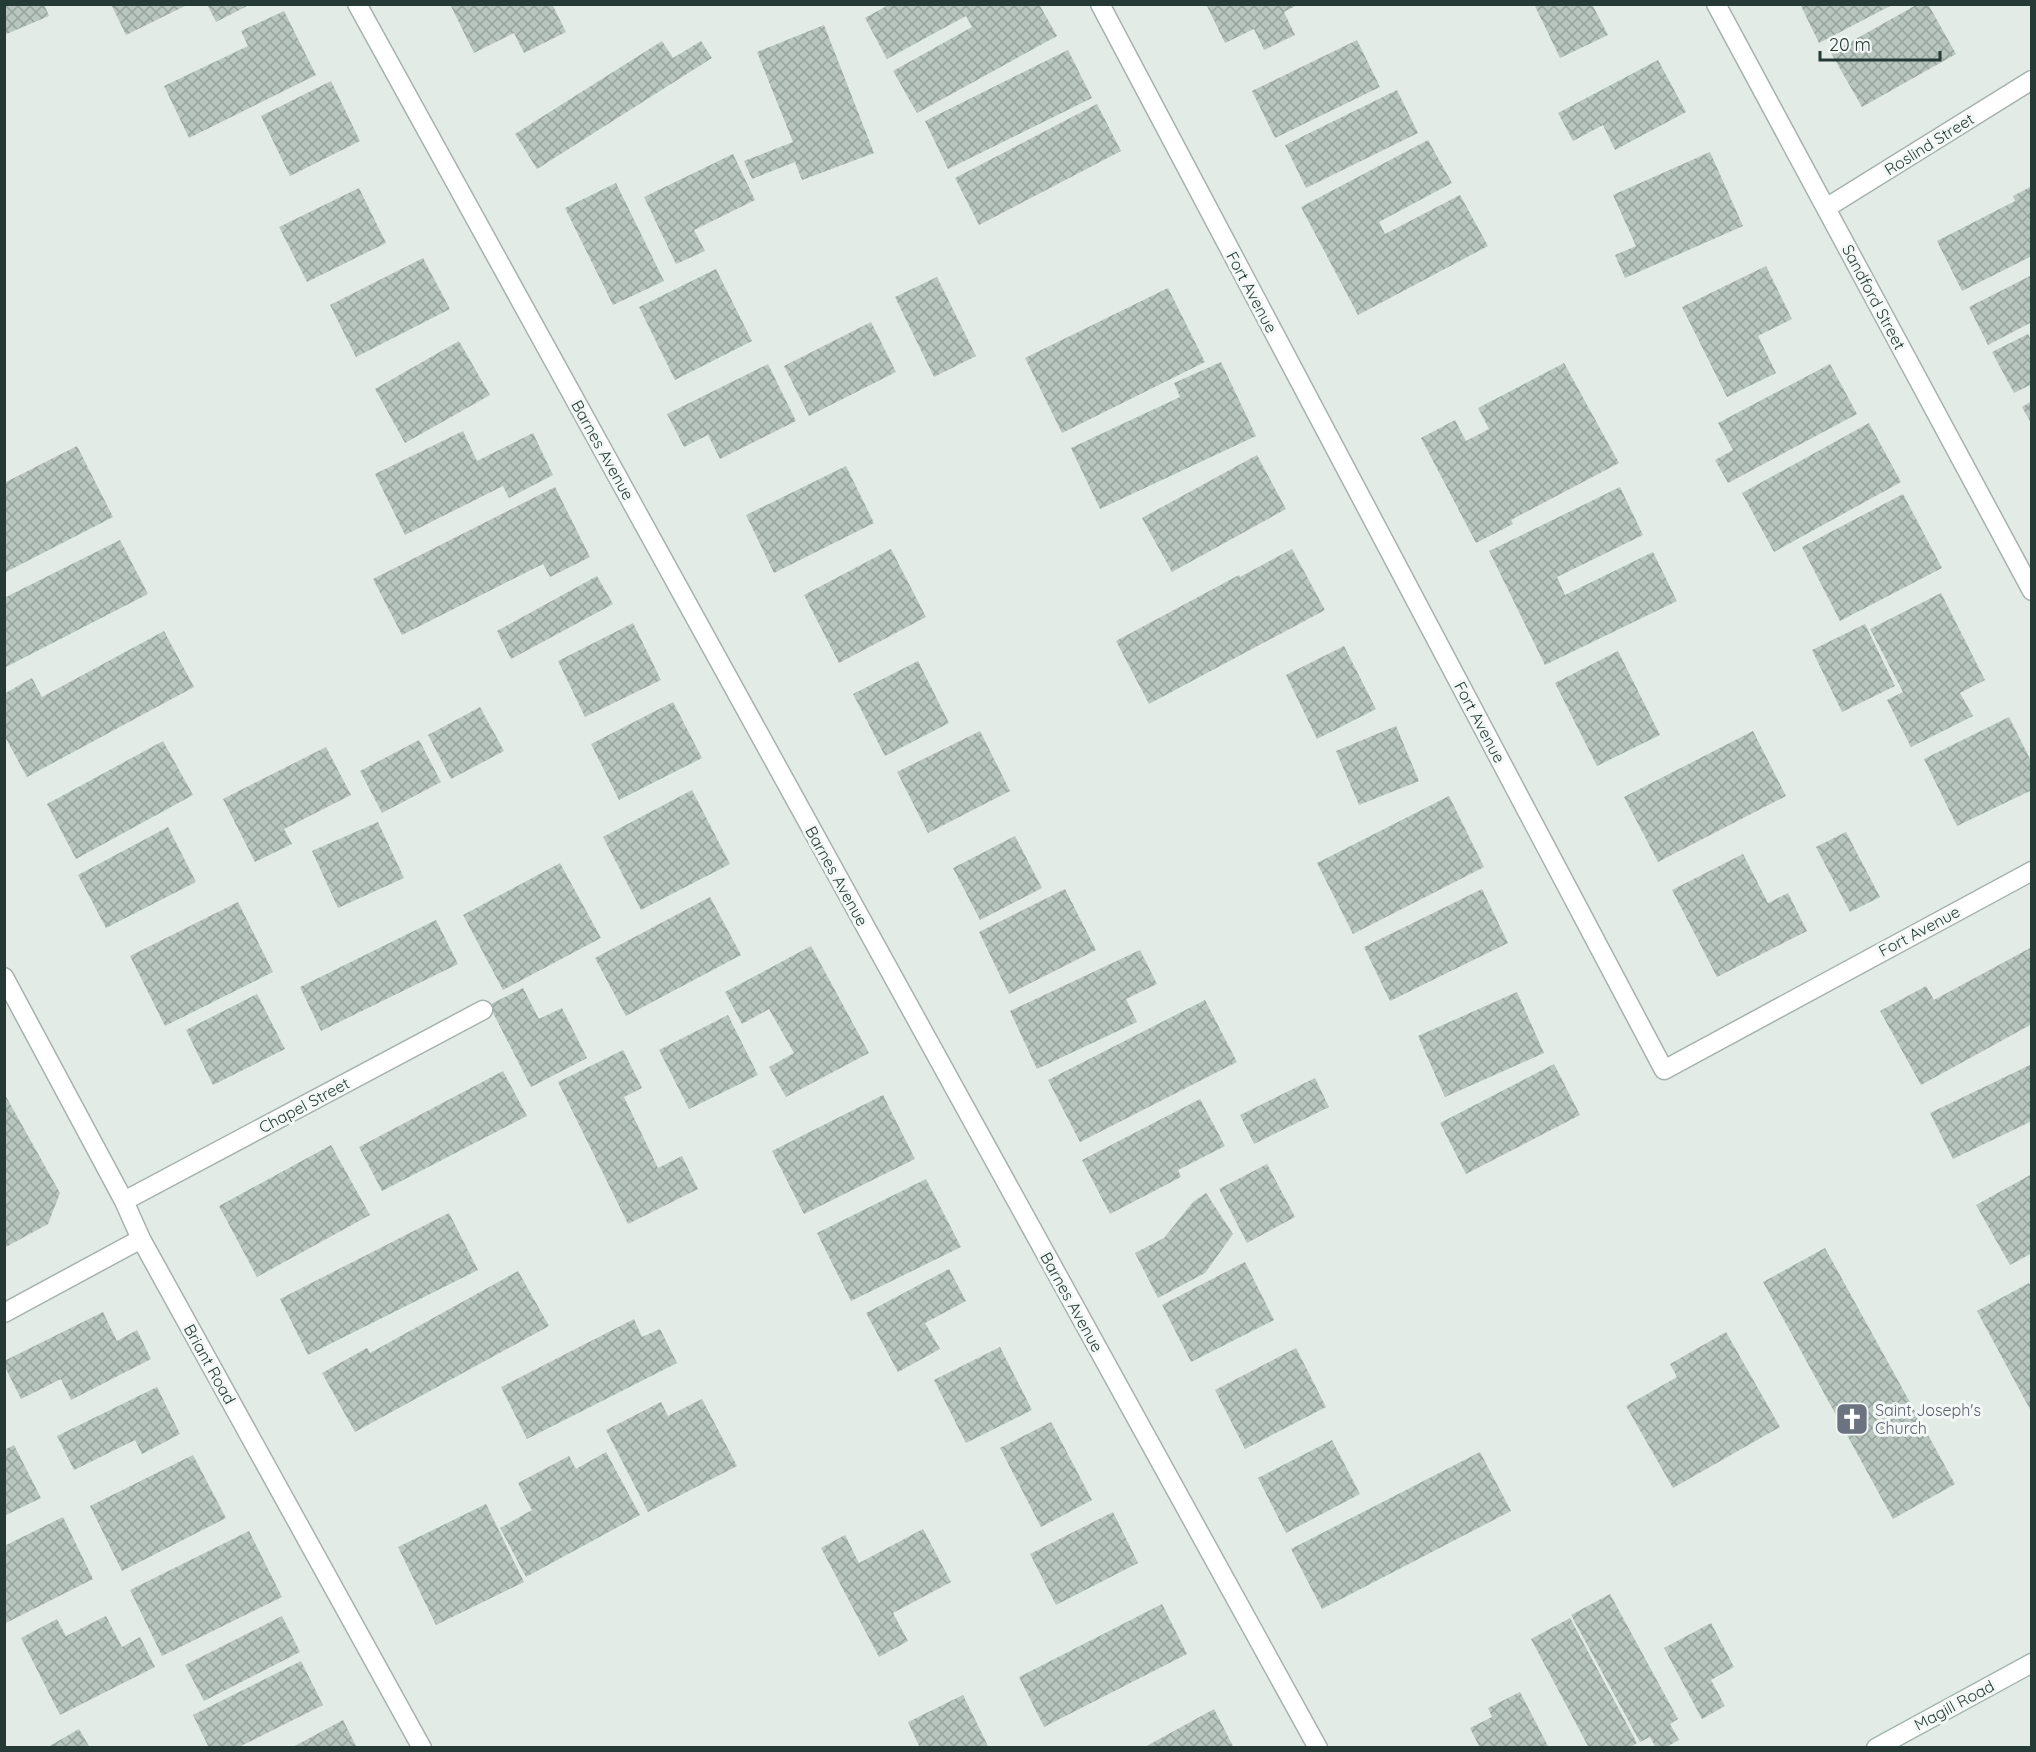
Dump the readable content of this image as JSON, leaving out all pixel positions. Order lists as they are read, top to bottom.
{
  "streets": {
    "street": [
      "Roslind Street",
      "Fort Avenue",
      "Sandford Street",
      "Barnes Avenue",
      "Chapel Street",
      "Briant Road",
      "Magill Road"
    ]
  },
  "crossings": [
    ["Roslind Street", "Sandford Street"],
    ["Chapel Street", "Briant Road"]
  ],
  "places": {
    "church": ["Saint Joseph's Church"]
  },
  "scale_bar": "20 m"
}
